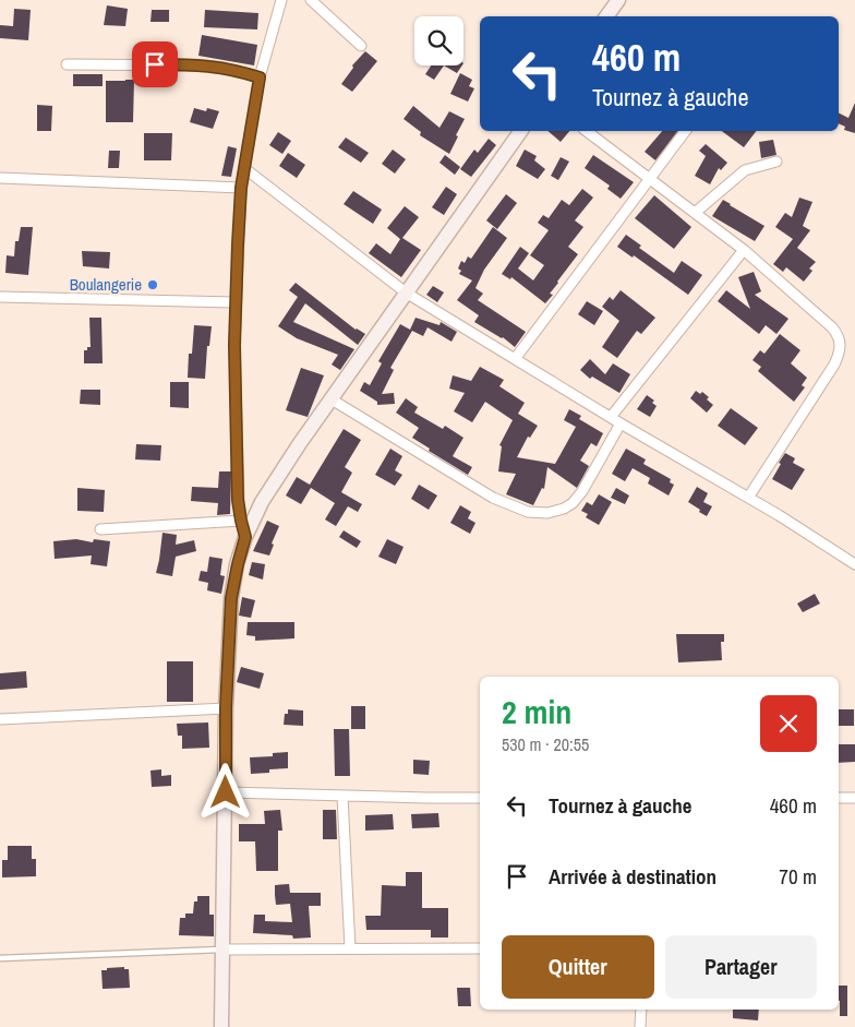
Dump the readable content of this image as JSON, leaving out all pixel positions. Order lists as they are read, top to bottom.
{
  "places": ["Boulangerie"],
  "page": {
    "turn": ["460 m", "Tournez à gauche"],
    "heading": ["2 min", "530 m · 20:55"],
    "list": [
      {
        "name": "Tournez à gauche",
        "value": "460 m"
      },
      {
        "name": "Arrivée à destination",
        "value": "70 m"
      }
    ],
    "buttons": ["Quitter", "Partager"]
  }
}
